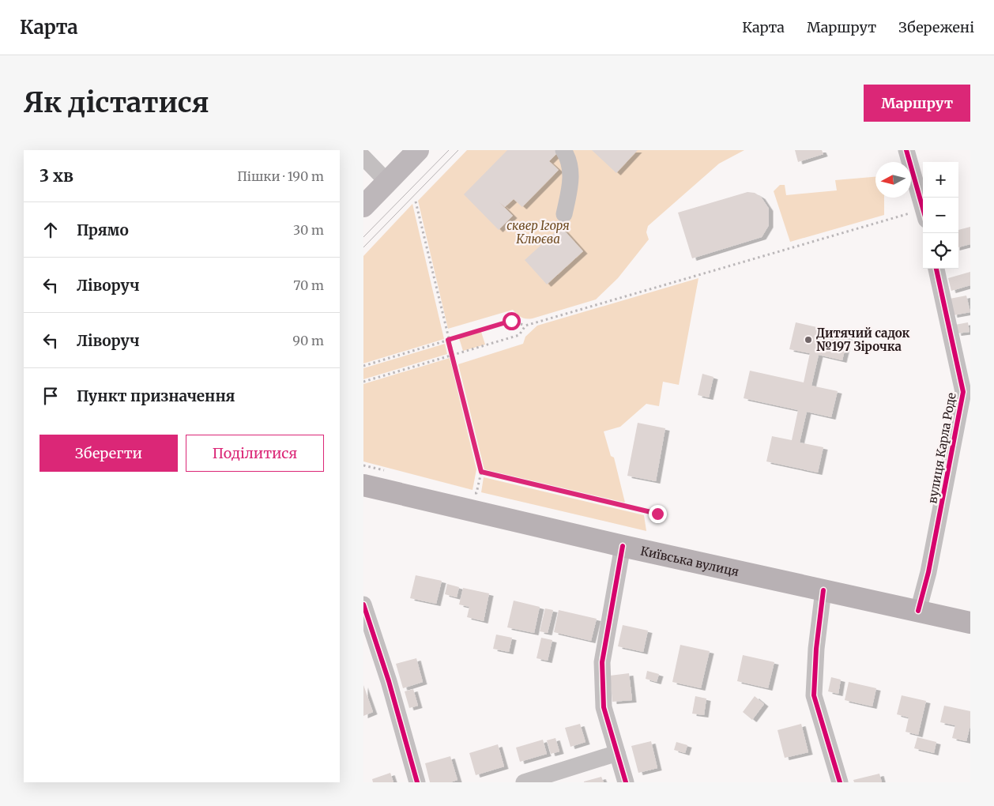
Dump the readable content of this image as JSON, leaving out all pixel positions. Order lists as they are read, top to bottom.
{
  "streets": {
    "highway": ["Київська вулиця"],
    "street": ["вулиця Карла Роде"]
  },
  "crossings": [
    ["вулиця Карла Роде", "Київська вулиця"]
  ],
  "parks": ["сквер Ігоря Клюєва"],
  "places": ["Дитячий садок №197 Зірочка"],
  "north": "left",
  "page": {
    "header": "Карта",
    "nav": ["Карта", "Маршрут", "Збережені"],
    "buttons": [
      "Маршрут",
      ["Зберегти", "Поділитися"]
    ],
    "title": "Як дістатися",
    "heading": ["3 хв", "Пішки · 190 m"],
    "map_buttons": ["+", "−"],
    "list": [
      ["Прямо", "30 m"],
      ["Ліворуч", "70 m"],
      ["Ліворуч", "90 m"],
      "Пункт призначення"
    ]
  }
}
